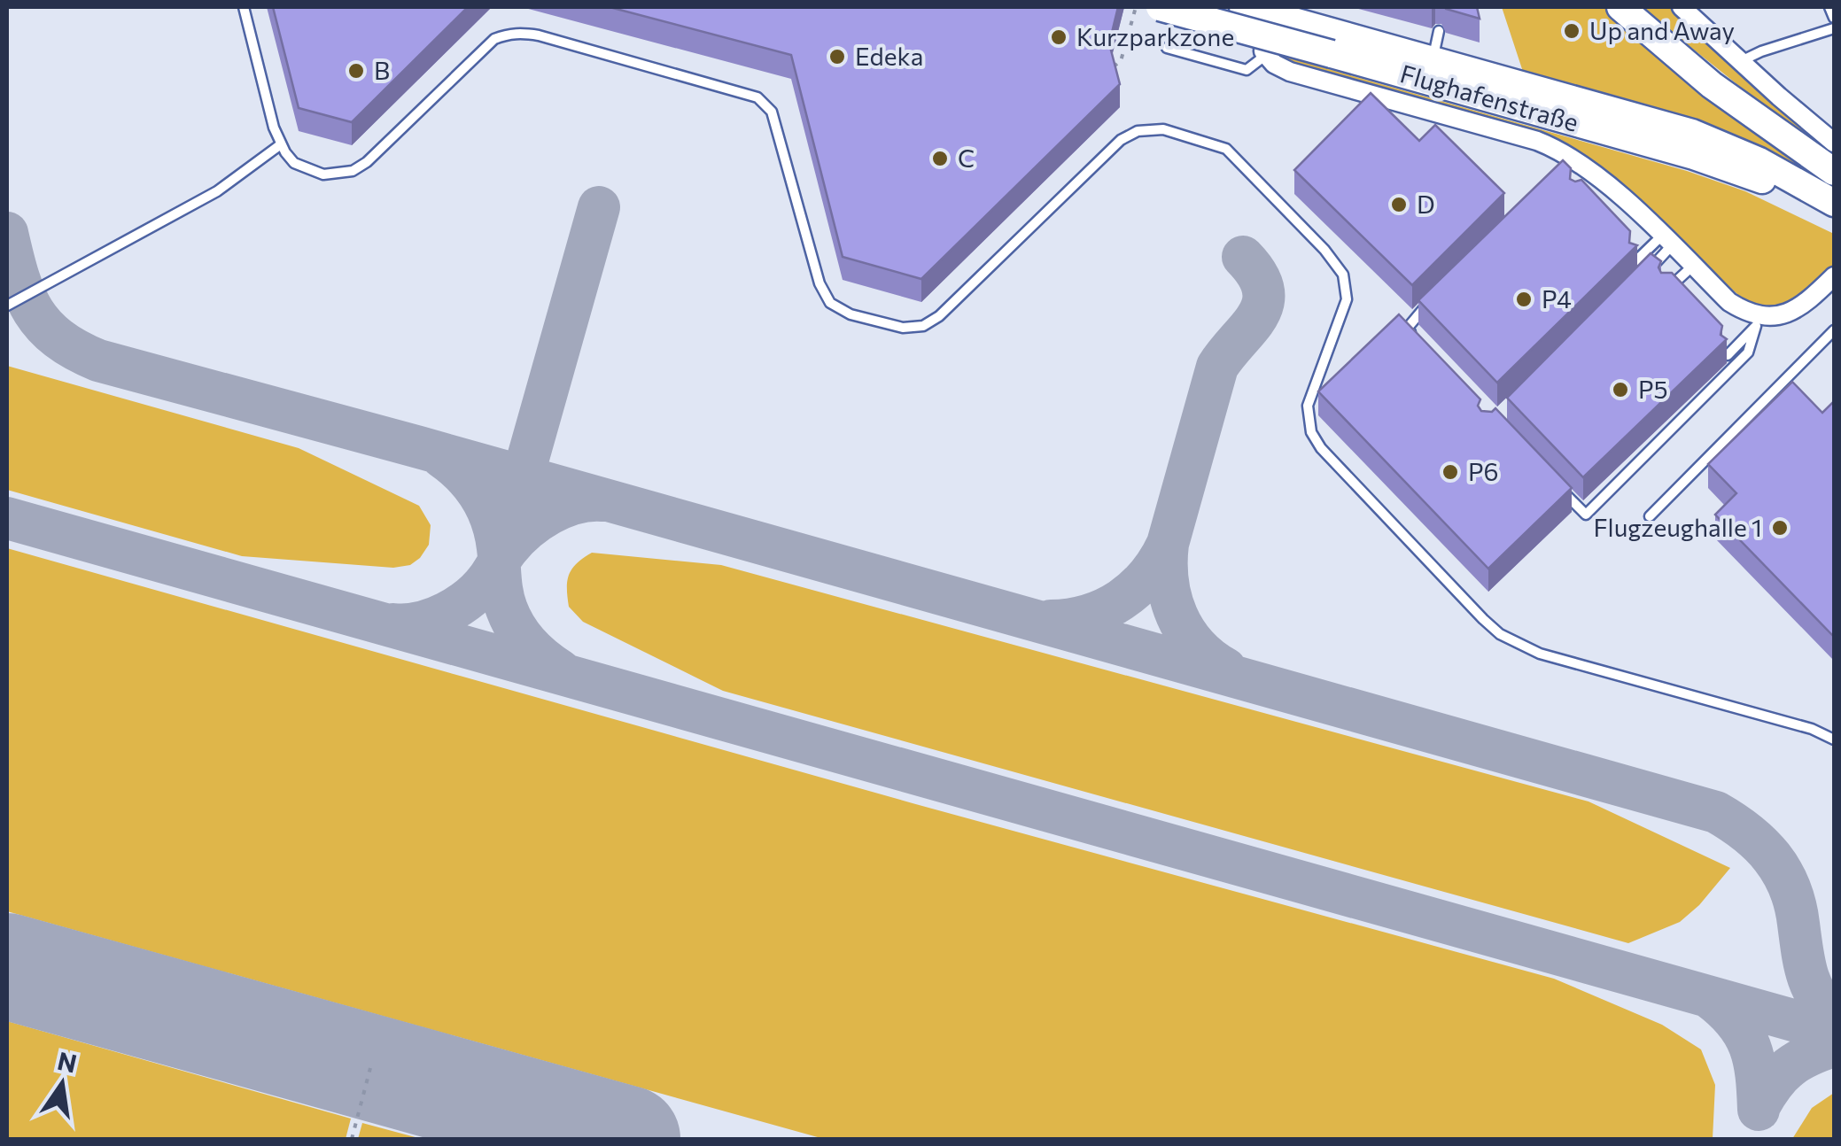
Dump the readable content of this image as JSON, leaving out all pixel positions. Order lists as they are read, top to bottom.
{
  "streets": {
    "main road": ["Flughafenstraße"]
  },
  "places": [
    "Up and Away",
    "Kurzparkzone",
    "Edeka",
    "B",
    "C",
    "D",
    "P4",
    "P5",
    "P6",
    "Flugzeughalle 1"
  ],
  "north": "top"
}
